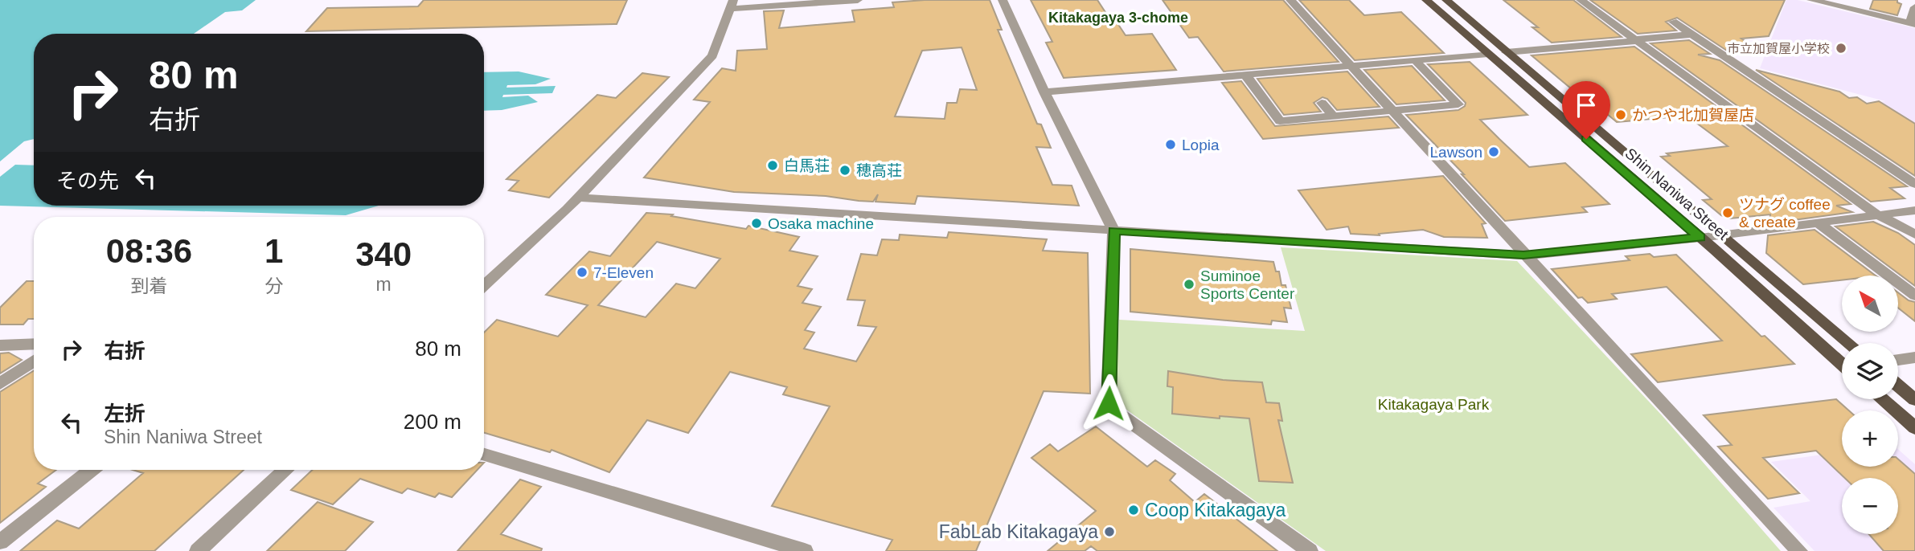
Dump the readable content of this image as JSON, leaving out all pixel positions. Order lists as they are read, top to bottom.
{
  "streets": {
    "main road": ["Shin Naniwa Street"]
  },
  "districts": ["Kitakagaya 3-chome"],
  "parks": ["Kitakagaya Park"],
  "places": [
    "市立加賀屋小学校",
    "かつや北加賀屋店",
    "Lopia",
    "Lawson",
    "白馬荘",
    "穂高荘",
    "ツナグ coffee & create",
    "Osaka machine",
    "7-Eleven",
    "Suminoe Sports Center",
    "Coop Kitakagaya",
    "FabLab Kitakagaya"
  ],
  "north": "top left",
  "page": {
    "turn": ["80 m", "右折"],
    "then": "その先",
    "eta": [
      "08:36",
      "到着",
      "1",
      "分",
      "340",
      "m"
    ],
    "map_buttons": ["+", "−"],
    "list": [
      {
        "name": "右折",
        "value": "80 m"
      },
      {
        "name": "左折",
        "note": "Shin Naniwa Street",
        "value": "200 m"
      }
    ]
  }
}
